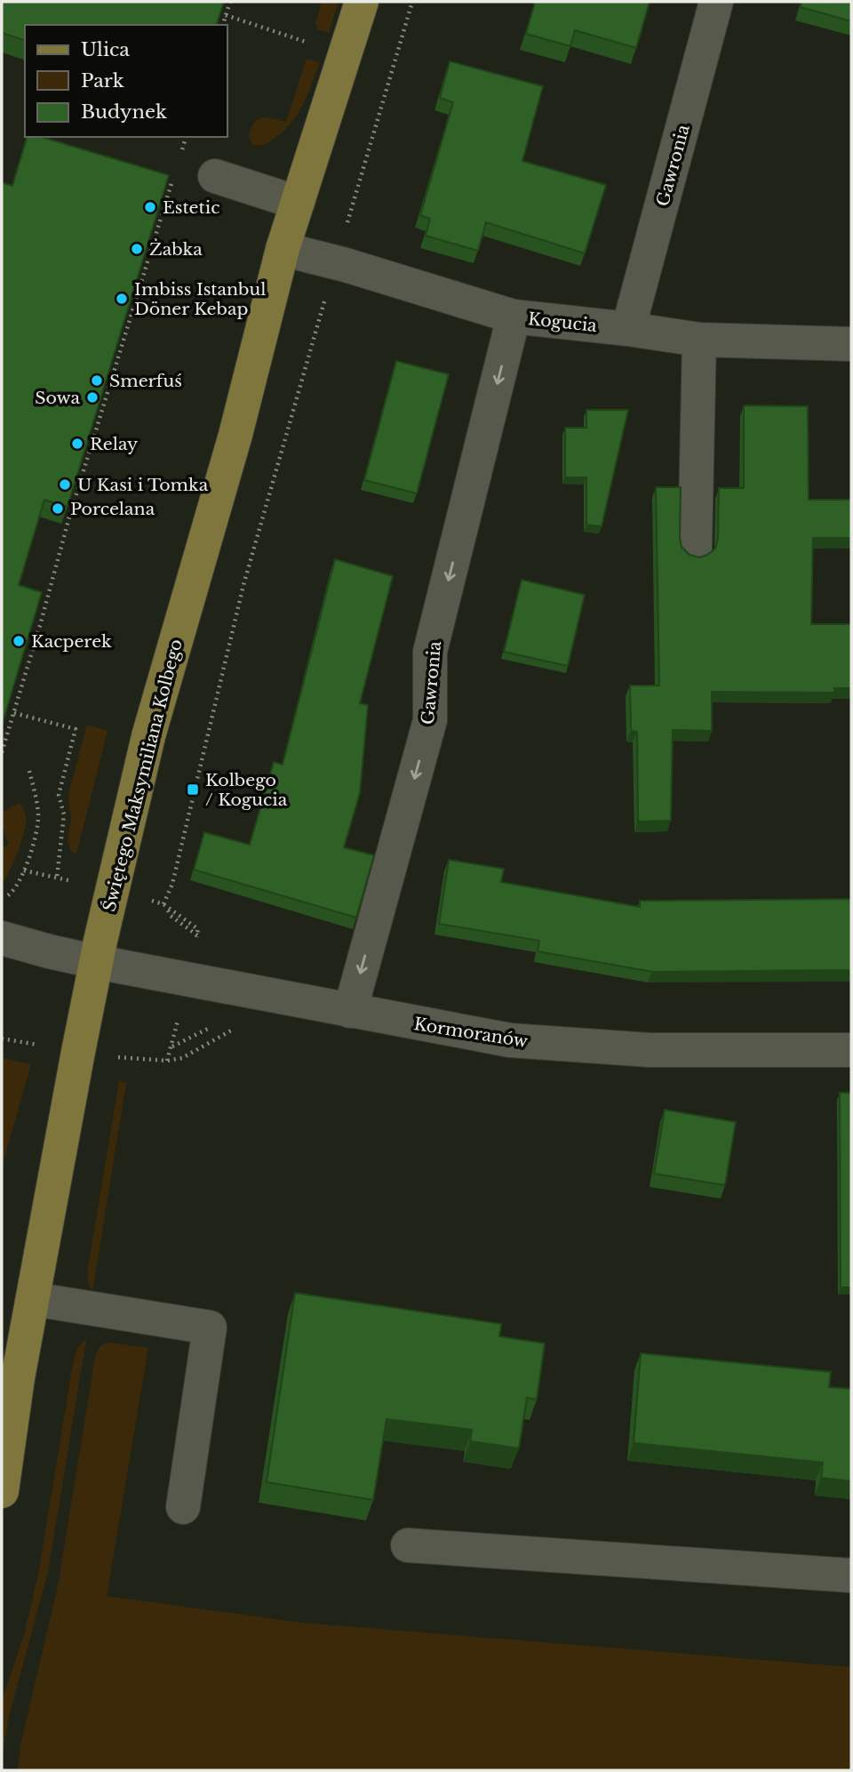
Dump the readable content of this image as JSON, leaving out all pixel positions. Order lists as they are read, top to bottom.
{
  "streets": {
    "main road": ["Świętego Maksymiliana Kolbego"],
    "street": ["Gawronia", "Kogucia", "Kormoranów"]
  },
  "crossings": [
    ["Gawronia", "Kogucia"],
    ["Gawronia", "Kormoranów"],
    ["Kogucia", "Świętego Maksymiliana Kolbego"],
    ["Świętego Maksymiliana Kolbego", "Kormoranów"]
  ],
  "one_way": ["Gawronia"],
  "places": {
    "other": [
      "Estetic",
      "Żabka",
      "Imbiss Istanbul Döner Kebap",
      "Smerfuś",
      "Sowa",
      "Relay",
      "U Kasi i Tomka",
      "Porcelana",
      "Kacperek"
    ],
    "transit": ["Kolbego / Kogucia"]
  },
  "legend": ["Ulica", "Park", "Budynek"]
}
